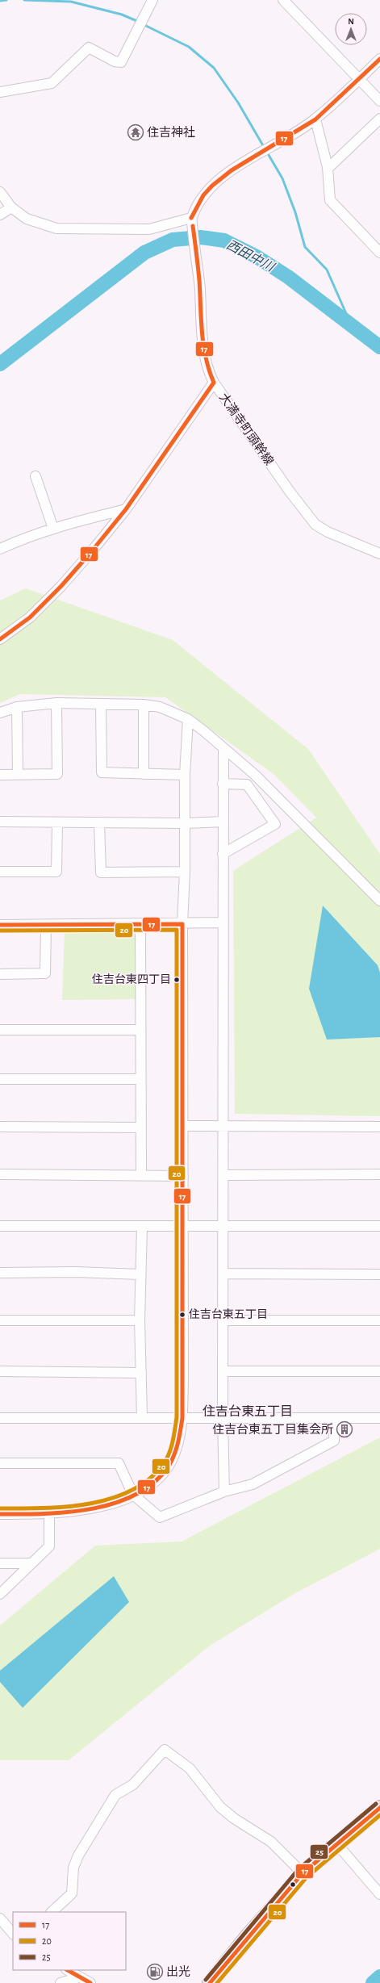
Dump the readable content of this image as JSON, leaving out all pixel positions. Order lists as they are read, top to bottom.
{
  "streets": {
    "street": ["大満寺町頭幹線"]
  },
  "districts": ["住吉台東五丁目"],
  "water": ["西田中川"],
  "places": {
    "temple": ["住吉神社"],
    "other": ["住吉台東四丁目", "住吉台東五丁目"],
    "building": ["住吉台東五丁目集会所"],
    "fuel station": ["出光"]
  },
  "lines": ["transit line 17", "transit line 20", "transit line 25"],
  "legend": ["17", "20", "25"],
  "north": "top"
}
